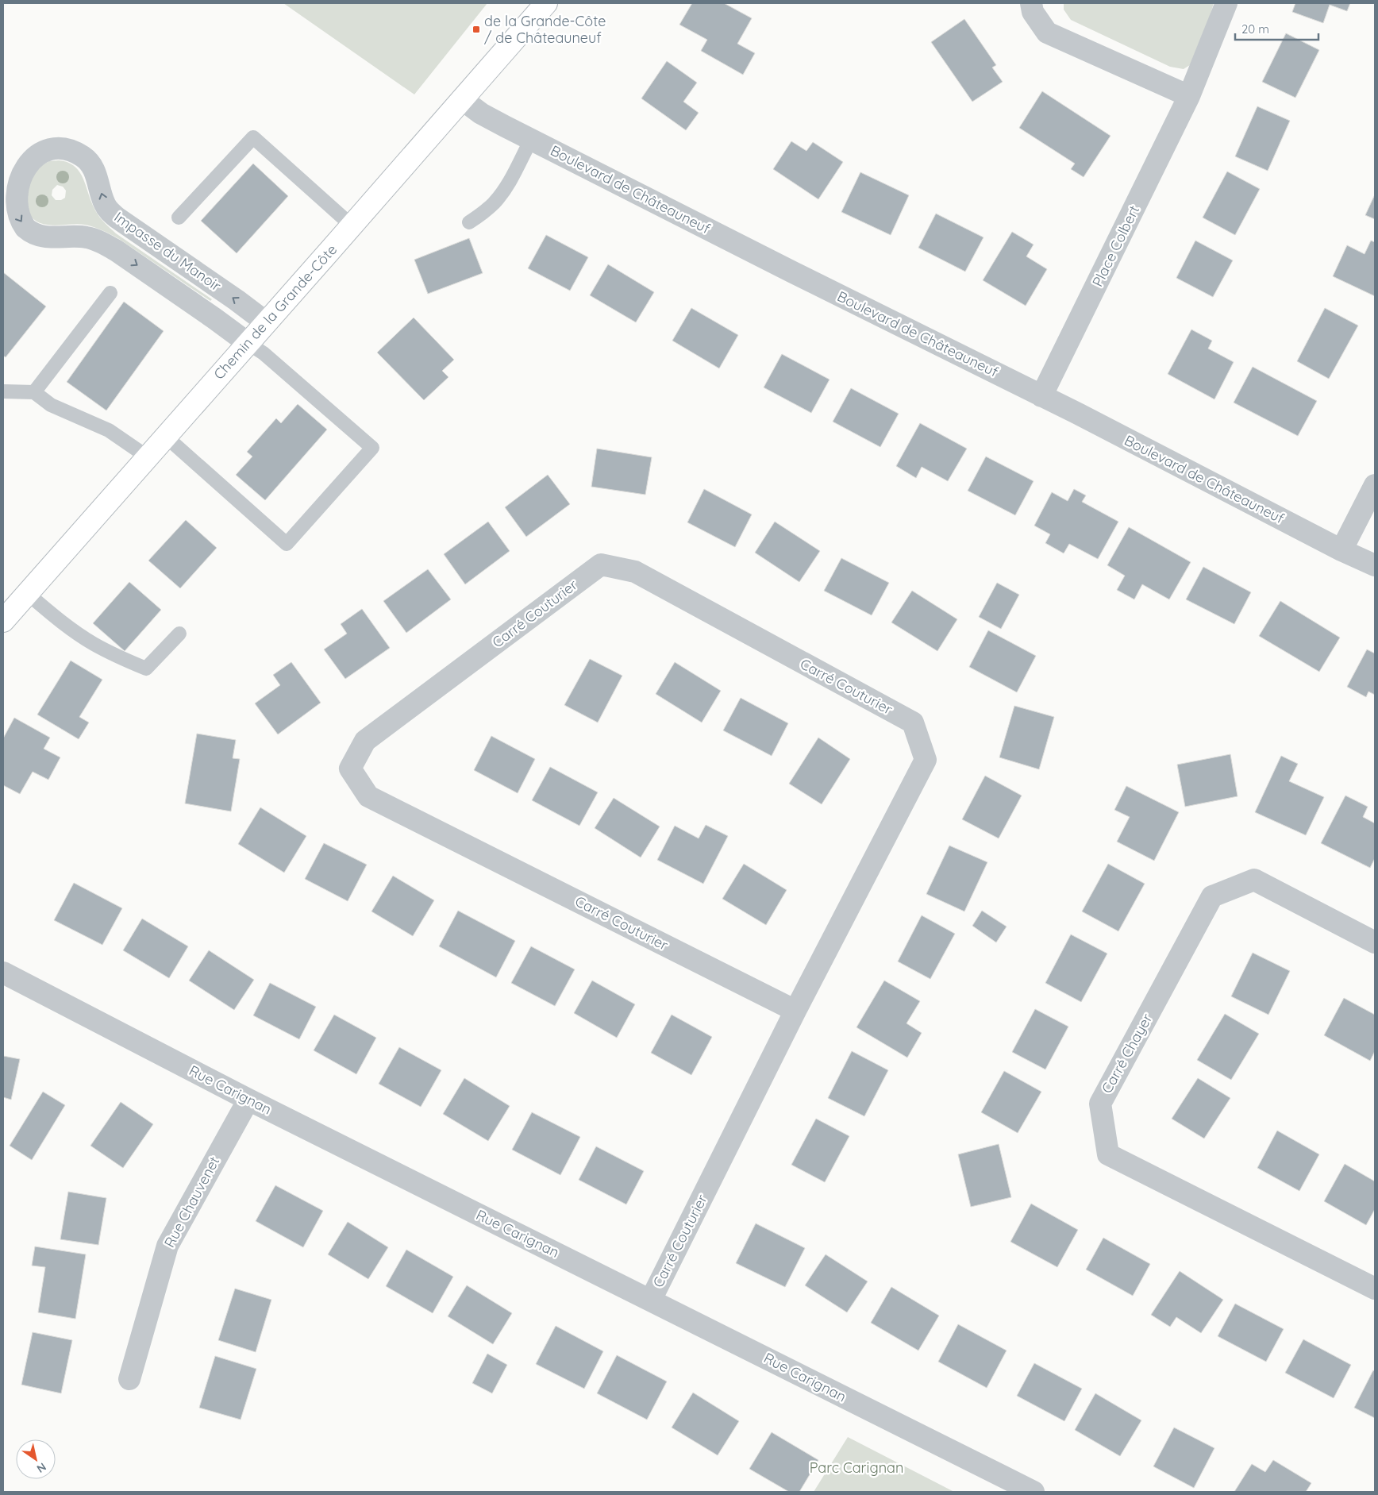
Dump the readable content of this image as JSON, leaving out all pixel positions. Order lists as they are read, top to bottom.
{
  "streets": {
    "main road": ["Chemin de la Grande-Côte"],
    "street": [
      "Boulevard de Châteauneuf",
      "Place Colbert",
      "Impasse du Manoir",
      "Carré Couturier",
      "Carré Chayer",
      "Rue Carignan",
      "Rue Chauvenet"
    ]
  },
  "crossings": [
    ["Boulevard de Châteauneuf", "Place Colbert"],
    ["Boulevard de Châteauneuf", "Chemin de la Grande-Côte"],
    ["Impasse du Manoir", "Chemin de la Grande-Côte"],
    ["Carré Couturier", "Rue Carignan"],
    ["Rue Carignan", "Rue Chauvenet"]
  ],
  "parks": ["Parc Carignan"],
  "places": {
    "transit": ["de la Grande-Côte / de Châteauneuf"]
  },
  "scale_bar": "20 m",
  "north": "bottom right"
}
